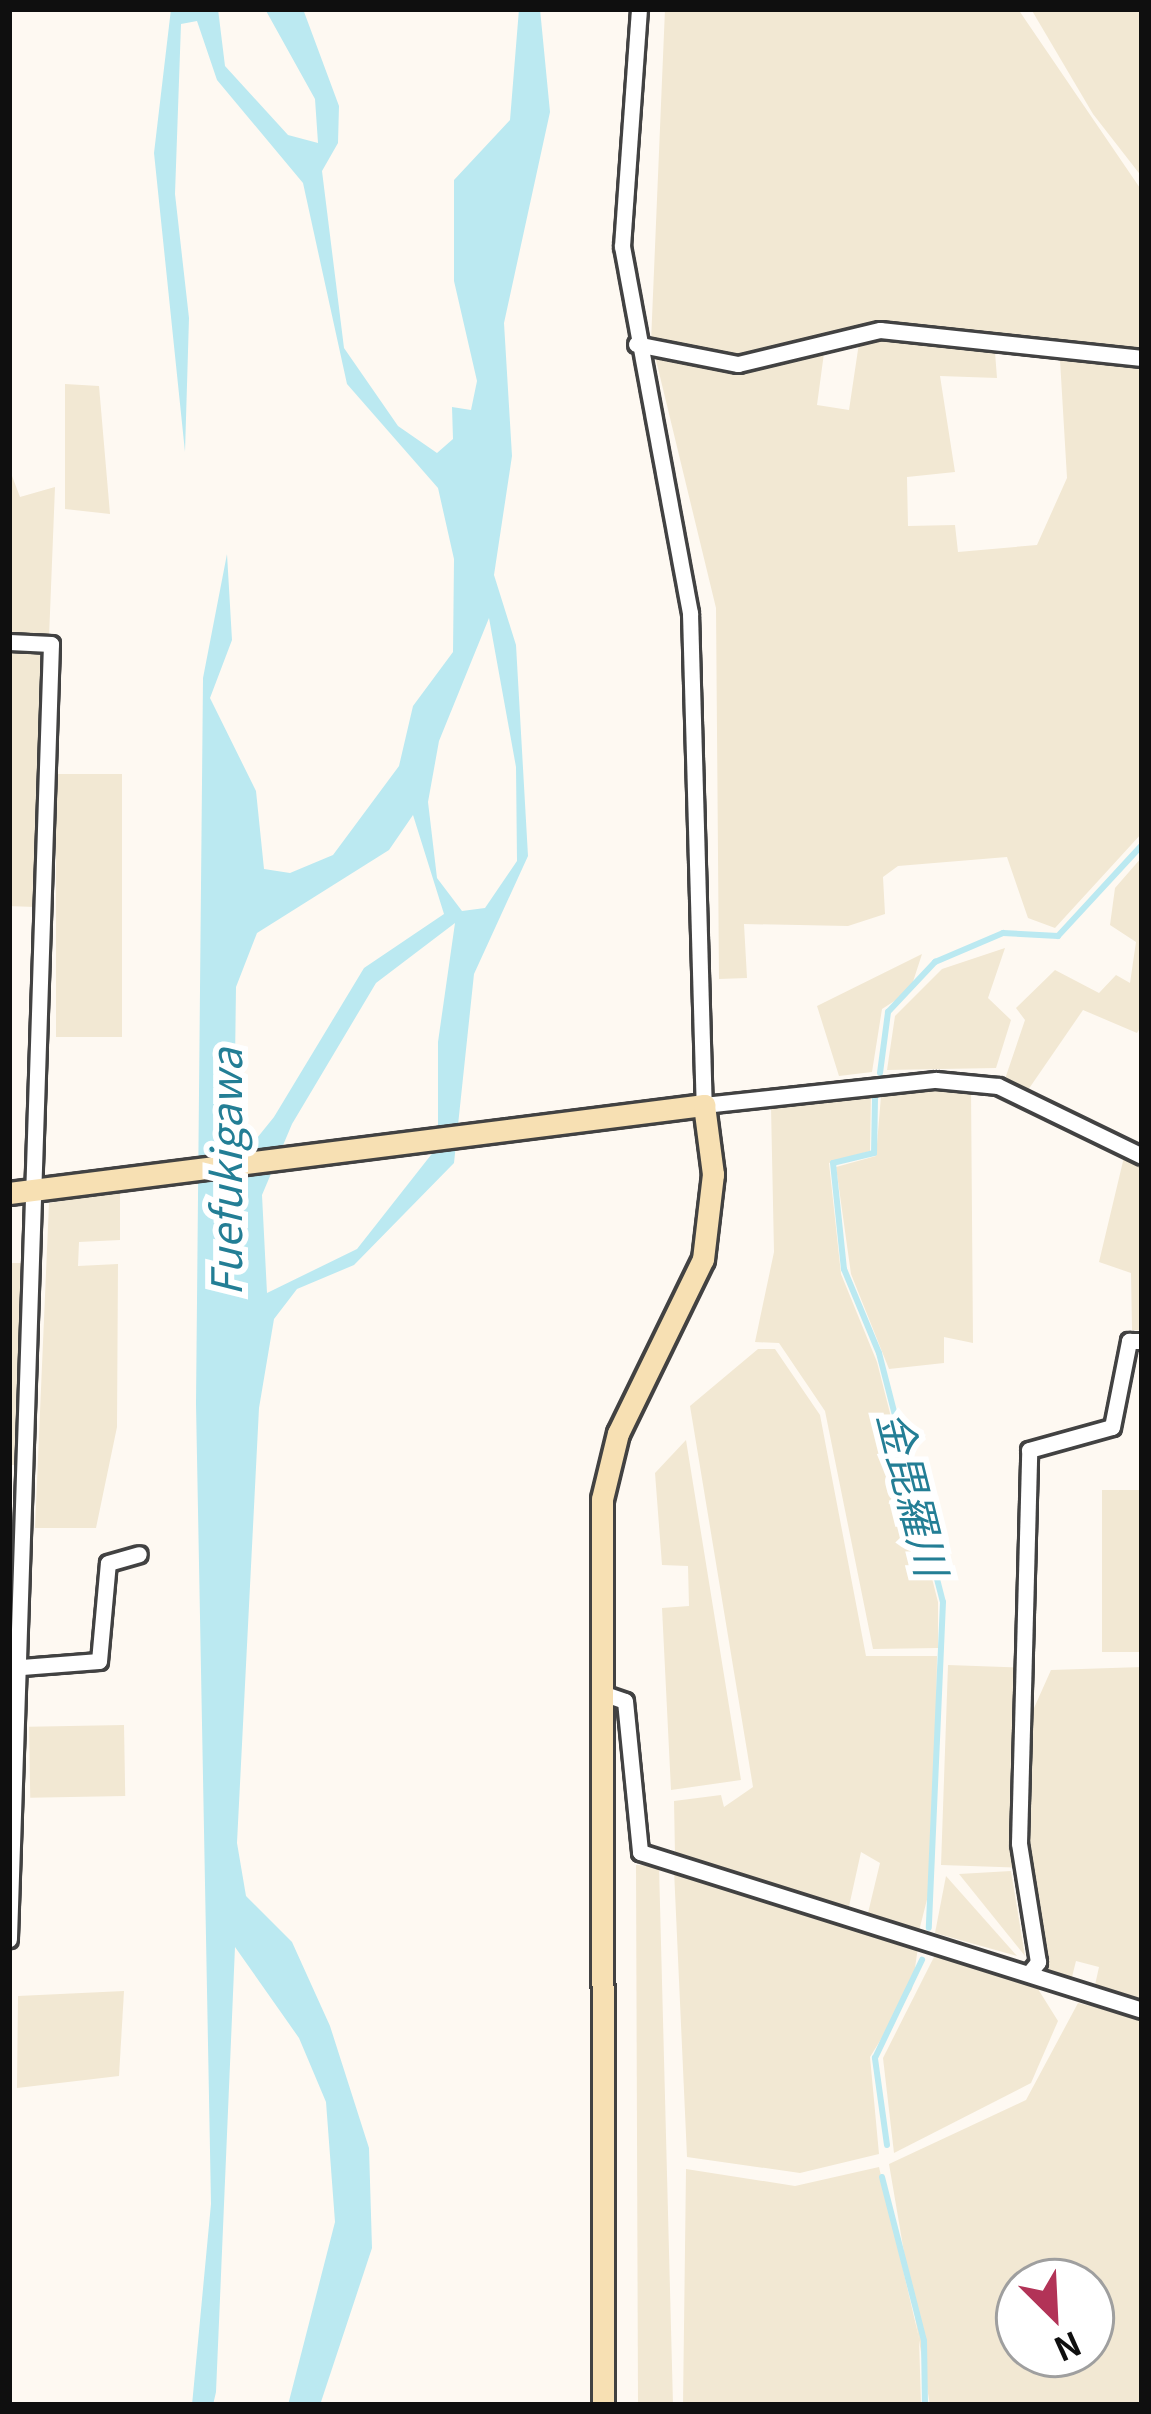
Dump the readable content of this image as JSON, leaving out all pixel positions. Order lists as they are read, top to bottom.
{
  "water": ["Fuefukigawa", "金毘羅川"],
  "north": "bottom right"
}
